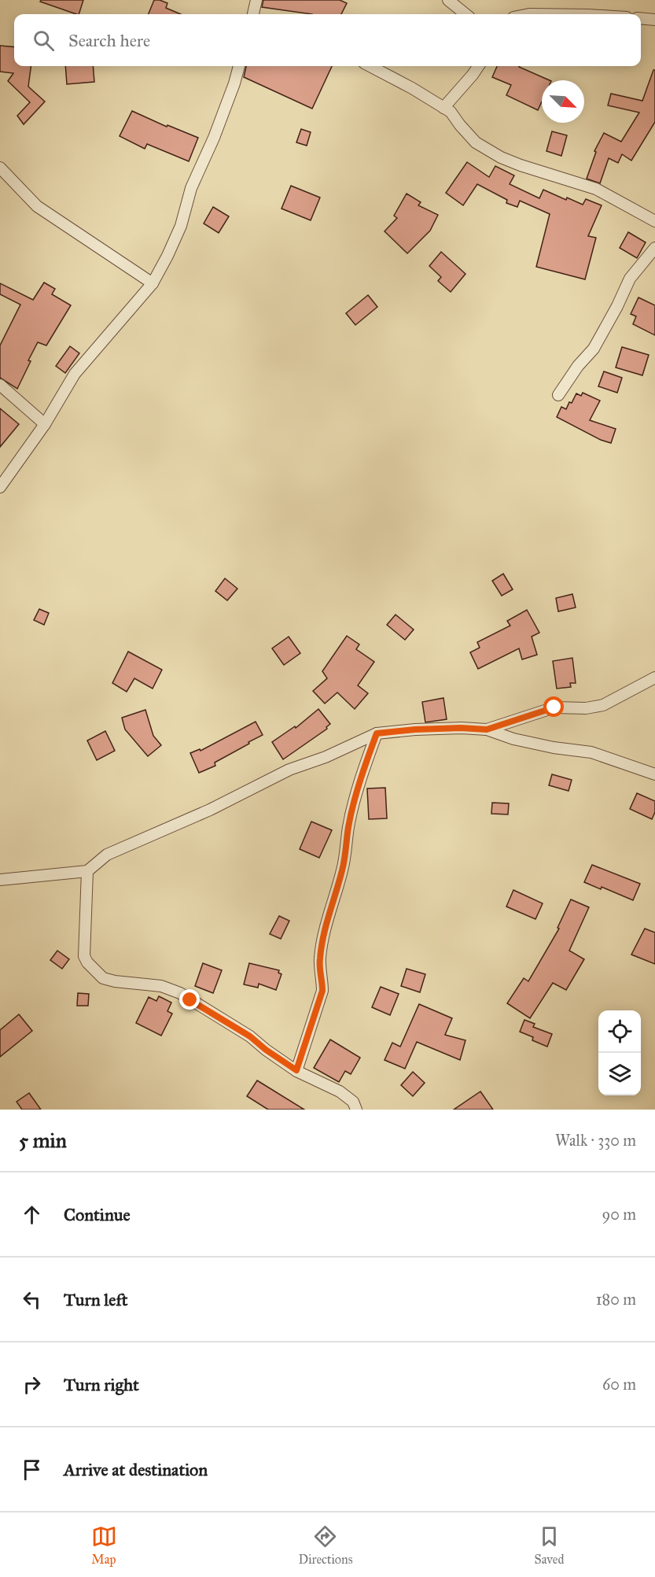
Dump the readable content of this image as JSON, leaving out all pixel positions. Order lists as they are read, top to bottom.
{
  "north": "bottom right",
  "page": {
    "search": "Search here",
    "heading": ["5 min", "Walk · 330 m"],
    "list": [
      ["Continue", "90 m"],
      ["Turn left", "180 m"],
      ["Turn right", "60 m"],
      "Arrive at destination"
    ],
    "nav": ["Map", "Directions", "Saved"]
  }
}
